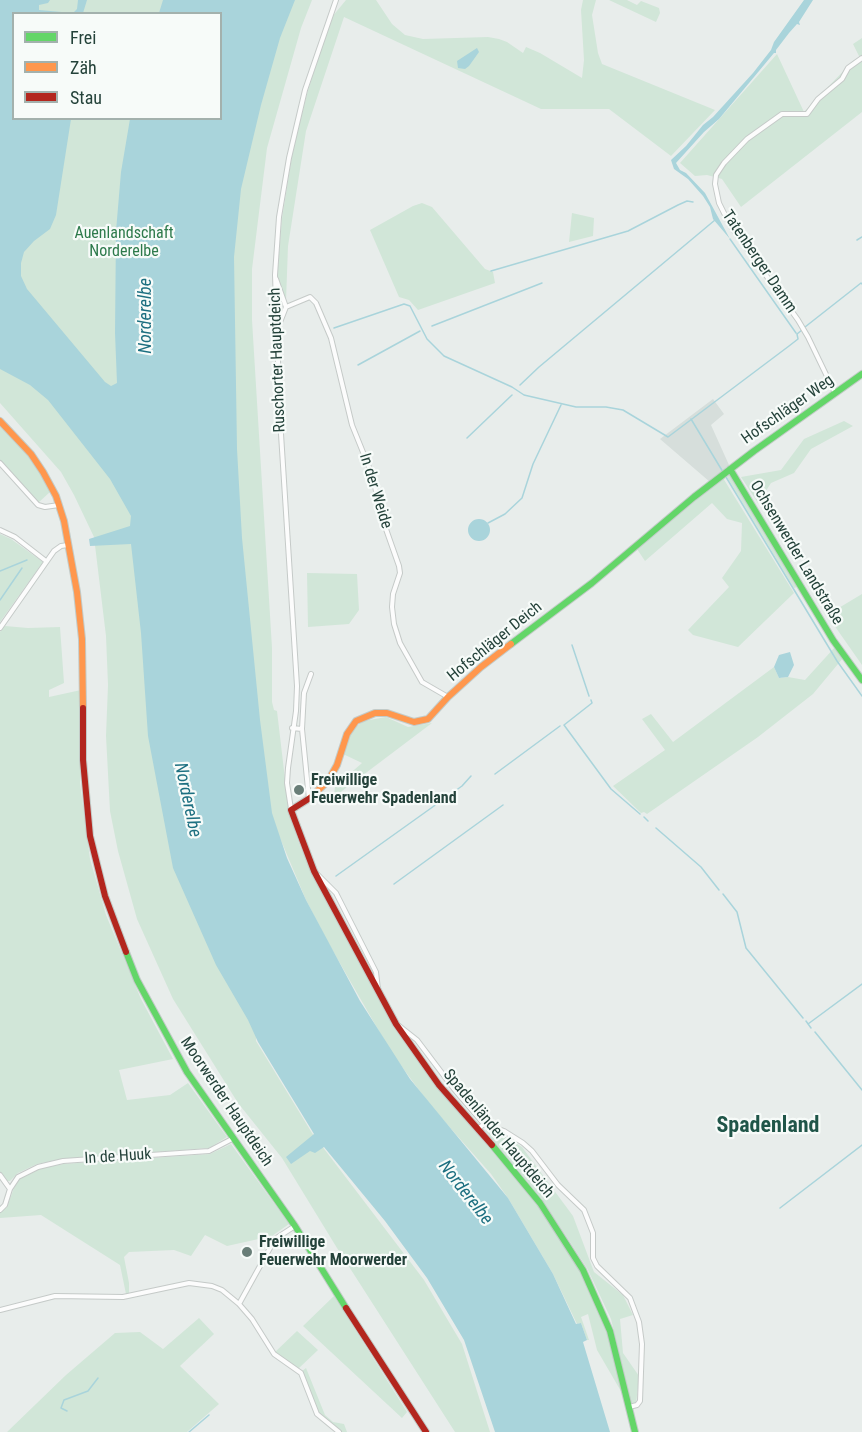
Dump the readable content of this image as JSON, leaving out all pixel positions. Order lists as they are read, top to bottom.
{
  "streets": {
    "street": [
      "Tatenberger Damm",
      "Ruschorter Hauptdeich",
      "Hofschläger Weg",
      "In der Weide",
      "Ochsenwerder Landstraße",
      "Hofschläger Deich",
      "Moorwerder Hauptdeich",
      "Spadenländer Hauptdeich",
      "In de Huuk"
    ]
  },
  "crossings": [
    ["Tatenberger Damm", "Hofschläger Weg"],
    ["Ruschorter Hauptdeich", "Hofschläger Deich"],
    ["Ruschorter Hauptdeich", "Spadenländer Hauptdeich"],
    ["Hofschläger Weg", "Ochsenwerder Landstraße"],
    ["Hofschläger Weg", "Hofschläger Deich"],
    ["In der Weide", "Hofschläger Deich"],
    ["Ochsenwerder Landstraße", "Hofschläger Deich"],
    ["Hofschläger Deich", "Spadenländer Hauptdeich"],
    ["Moorwerder Hauptdeich", "In de Huuk"]
  ],
  "districts": ["Spadenland"],
  "water": ["Norderelbe"],
  "parks": ["Auenlandschaft Norderelbe"],
  "places": ["Freiwillige Feuerwehr Spadenland", "Freiwillige Feuerwehr Moorwerder"],
  "legend": ["Frei", "Zäh", "Stau"]
}
